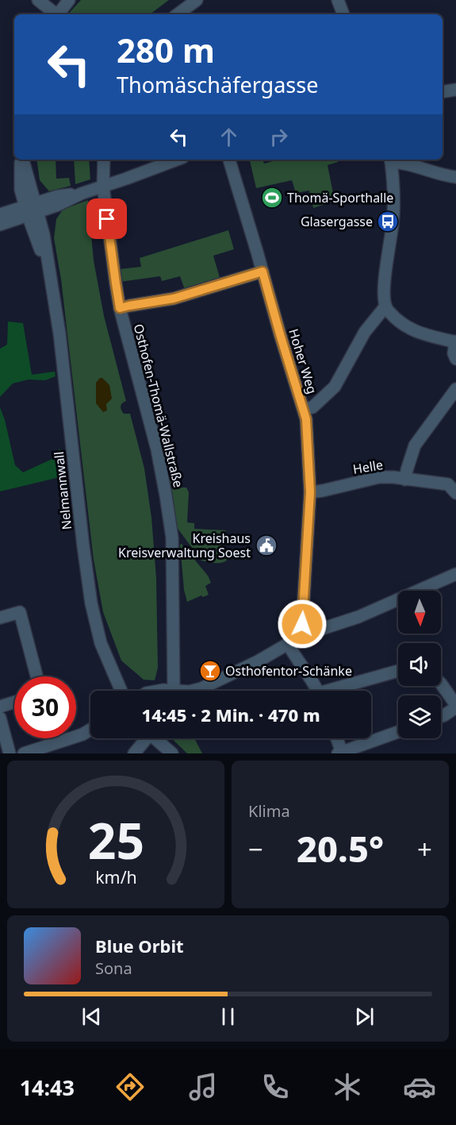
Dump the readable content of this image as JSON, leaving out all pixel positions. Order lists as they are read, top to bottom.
{
  "streets": {
    "street": [
      "Hoher Weg",
      "Osthofen-Thomä-Wallstraße",
      "Helle",
      "Nelmannwall"
    ]
  },
  "crossings": [
    ["Hoher Weg", "Helle"]
  ],
  "places": {
    "sports": ["Thomä-Sporthalle"],
    "bus stop": ["Glasergasse"],
    "public building": ["Kreishaus Kreisverwaltung Soest"],
    "bar": ["Osthofentor-Schänke"]
  },
  "north": "bottom",
  "page": {
    "turn": ["280 m", "Thomäschäfergasse"],
    "limit": "30",
    "trip": "14:45 · 2 Min. · 470 m",
    "tile": "Klima",
    "heat": ["−", "20.5°", "+"],
    "song": ["Blue Orbit", "Sona"],
    "tabs": "14:43",
    "gauge": ["25", "km/h"]
  }
}
